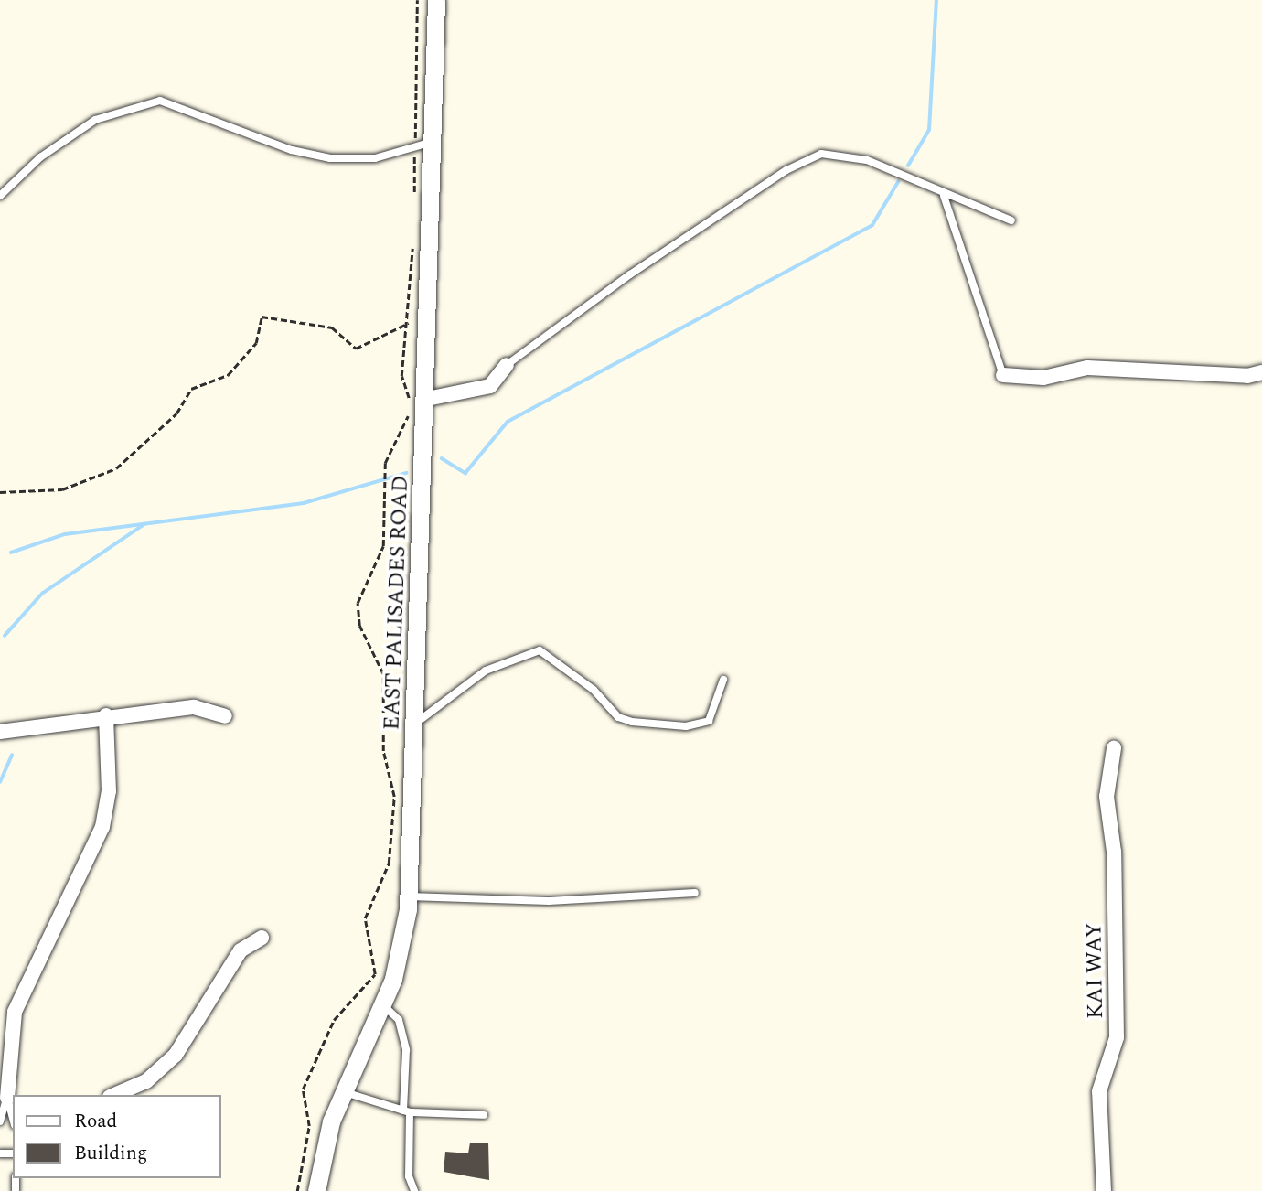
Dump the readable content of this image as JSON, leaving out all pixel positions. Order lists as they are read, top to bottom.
{
  "streets": {
    "street": ["EAST PALISADES ROAD", "KAI WAY"]
  },
  "legend": ["Road", "Building"]
}
